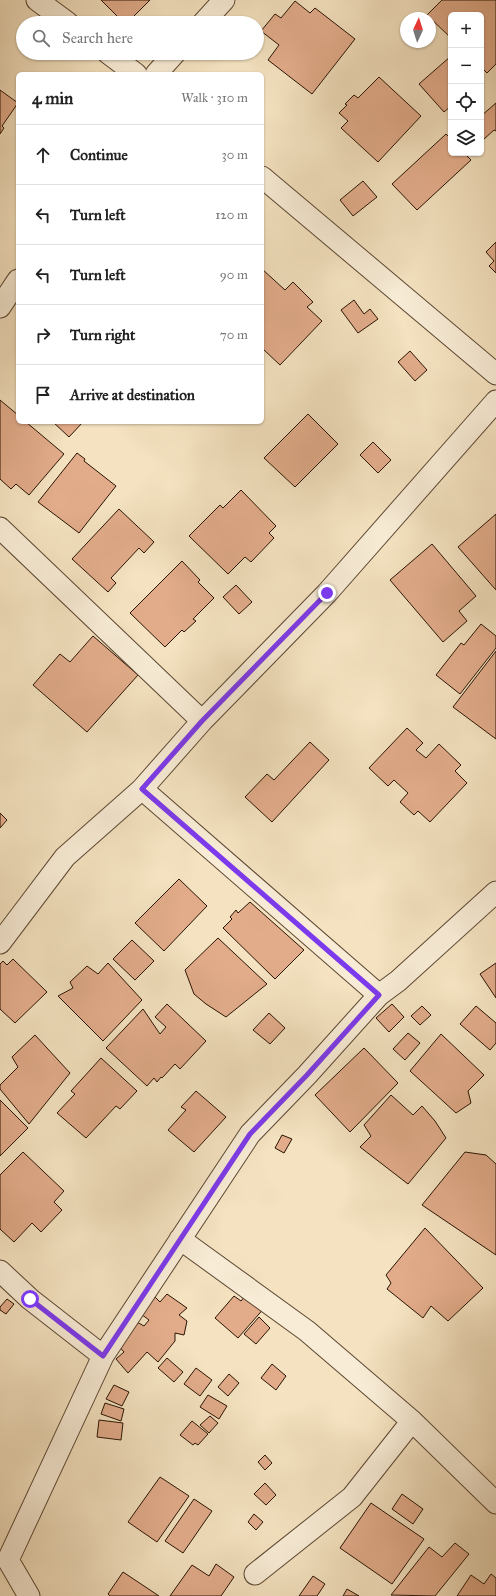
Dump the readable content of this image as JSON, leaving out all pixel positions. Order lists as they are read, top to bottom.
{
  "north": "top",
  "page": {
    "map_buttons": ["+", "−"],
    "search": "Search here",
    "heading": ["4 min", "Walk · 310 m"],
    "list": [
      ["Continue", "30 m"],
      ["Turn left", "120 m"],
      ["Turn left", "90 m"],
      ["Turn right", "70 m"],
      "Arrive at destination"
    ]
  }
}
